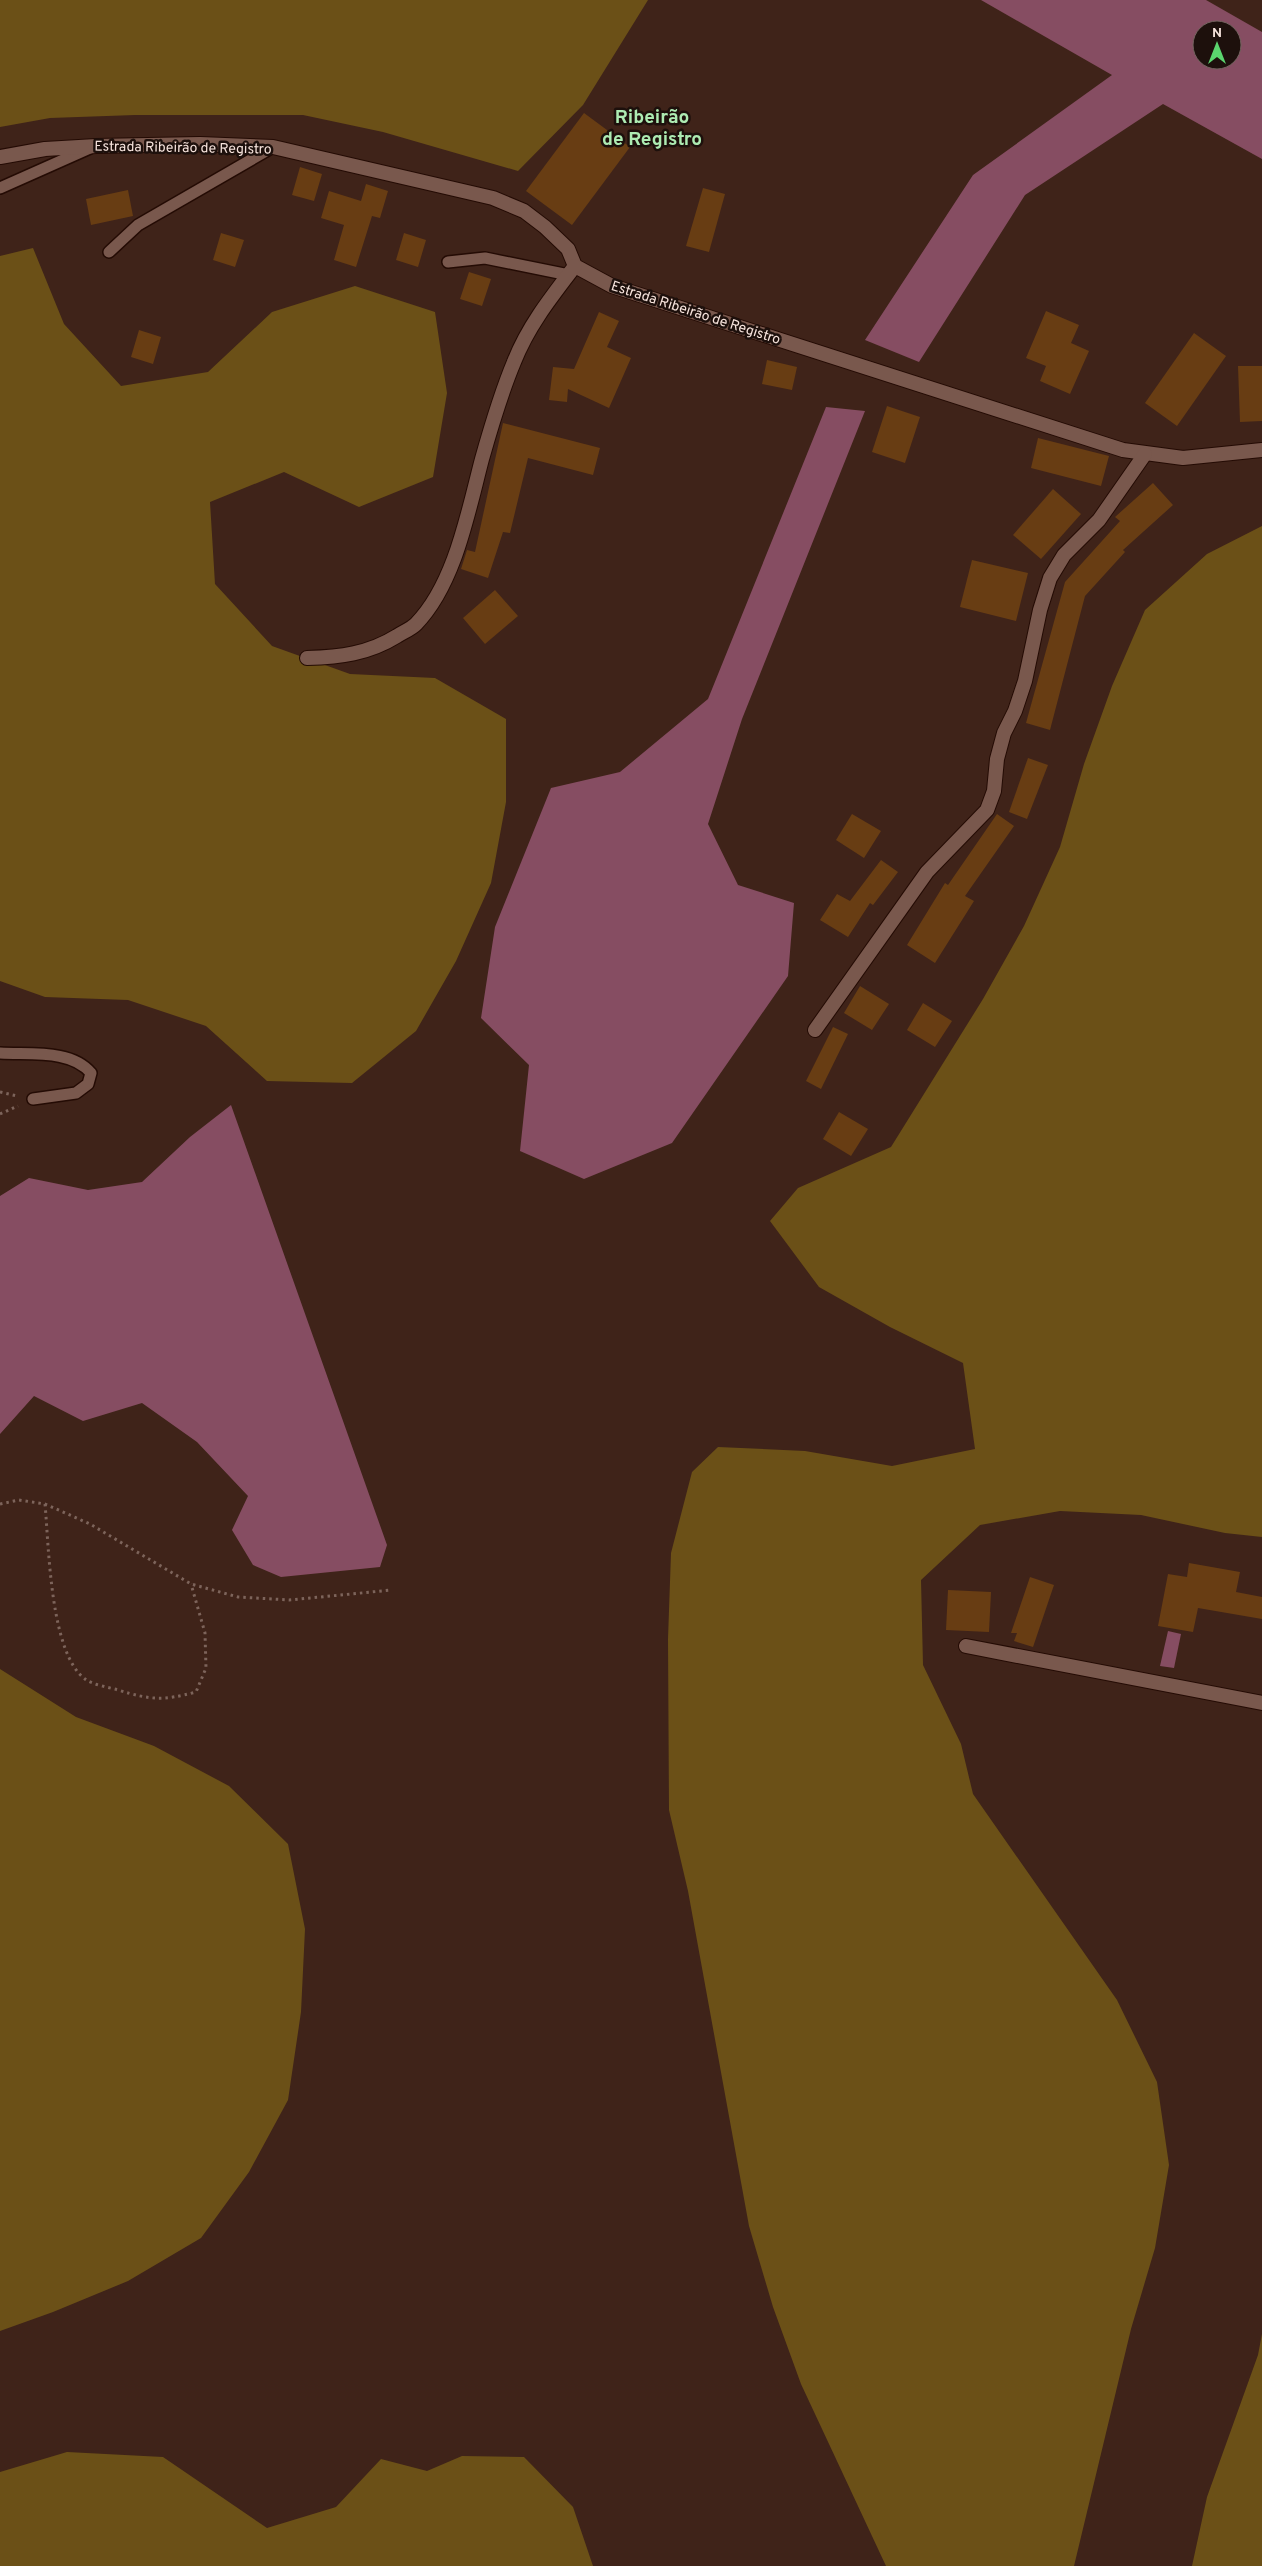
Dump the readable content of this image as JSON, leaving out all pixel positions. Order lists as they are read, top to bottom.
{
  "streets": {
    "street": ["Estrada Ribeirão de Registro"]
  },
  "districts": ["Ribeirão de Registro"],
  "north": "top"
}
